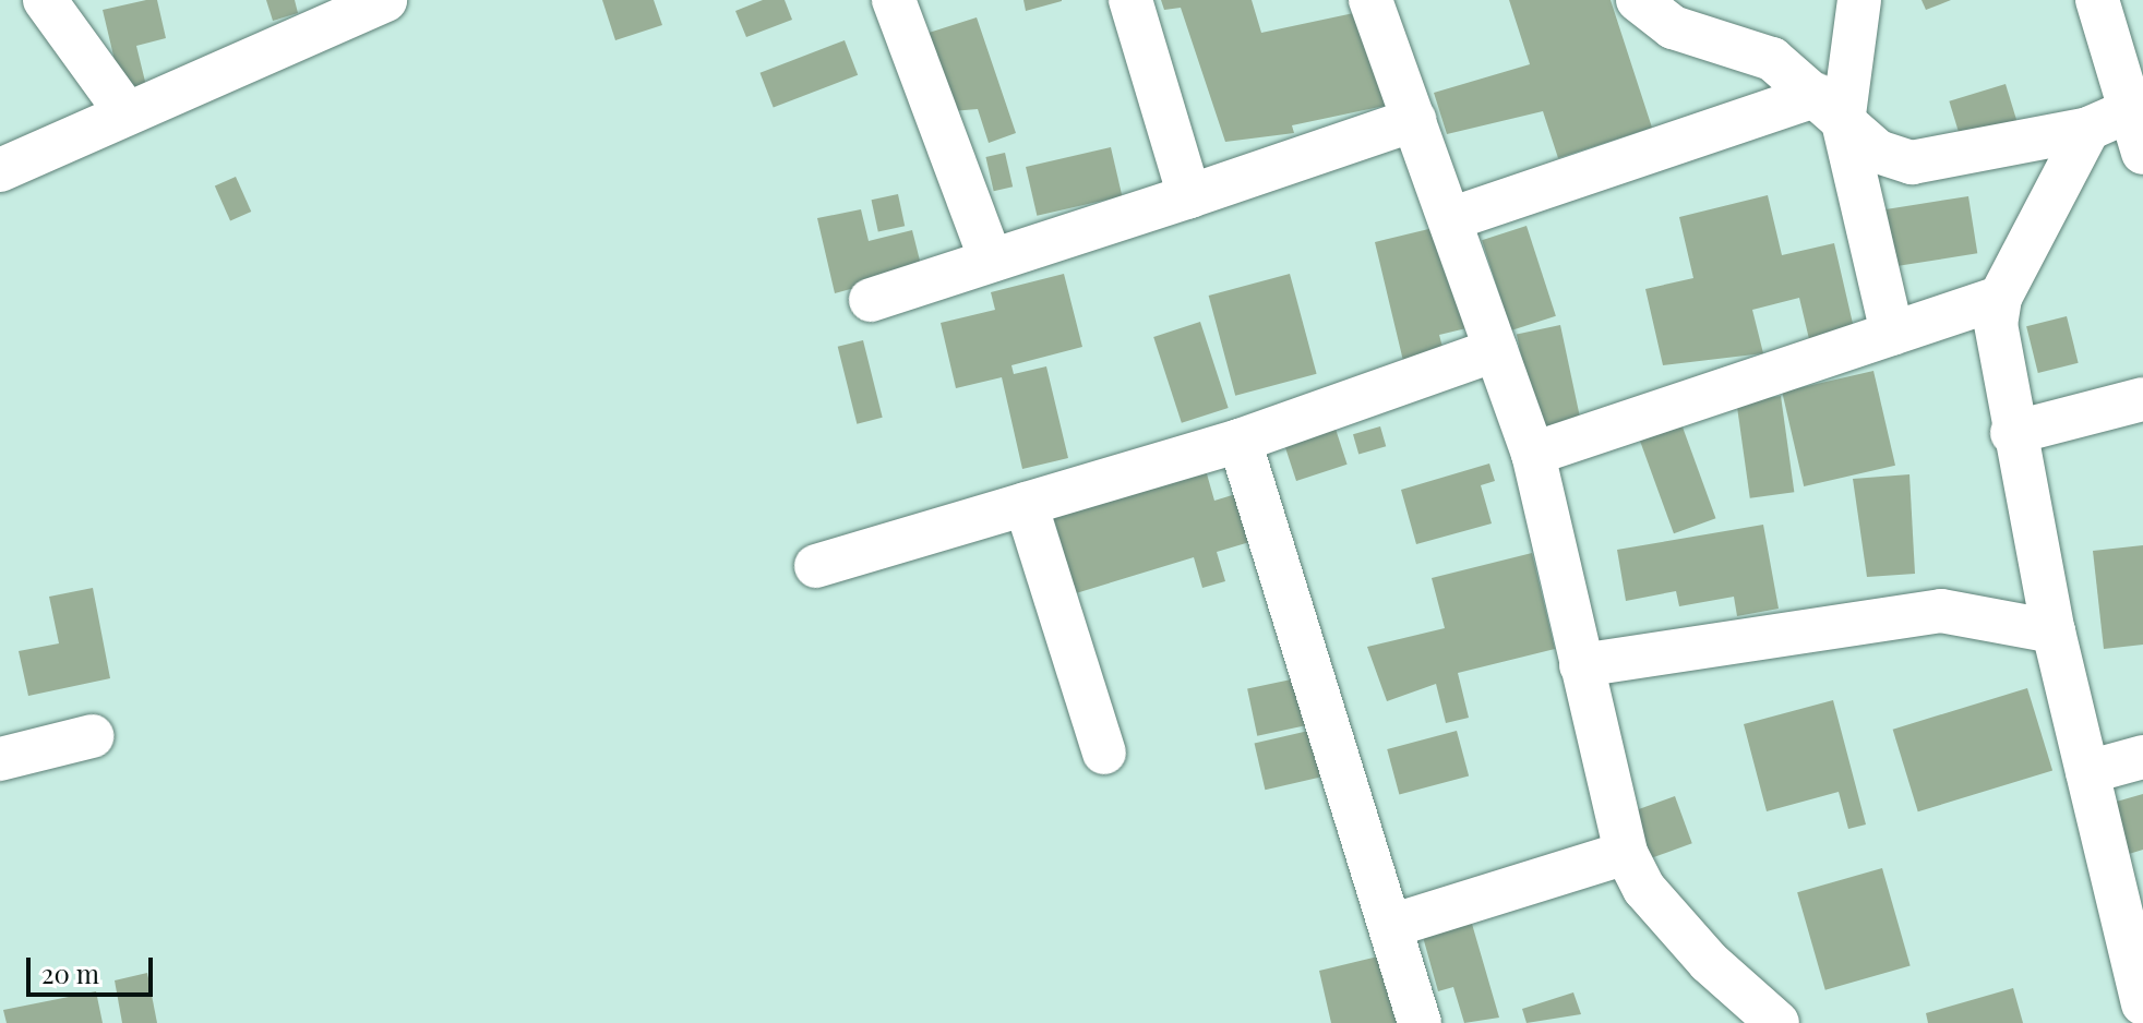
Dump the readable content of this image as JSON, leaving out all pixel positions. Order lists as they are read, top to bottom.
{
  "scale_bar": "20 m"
}
